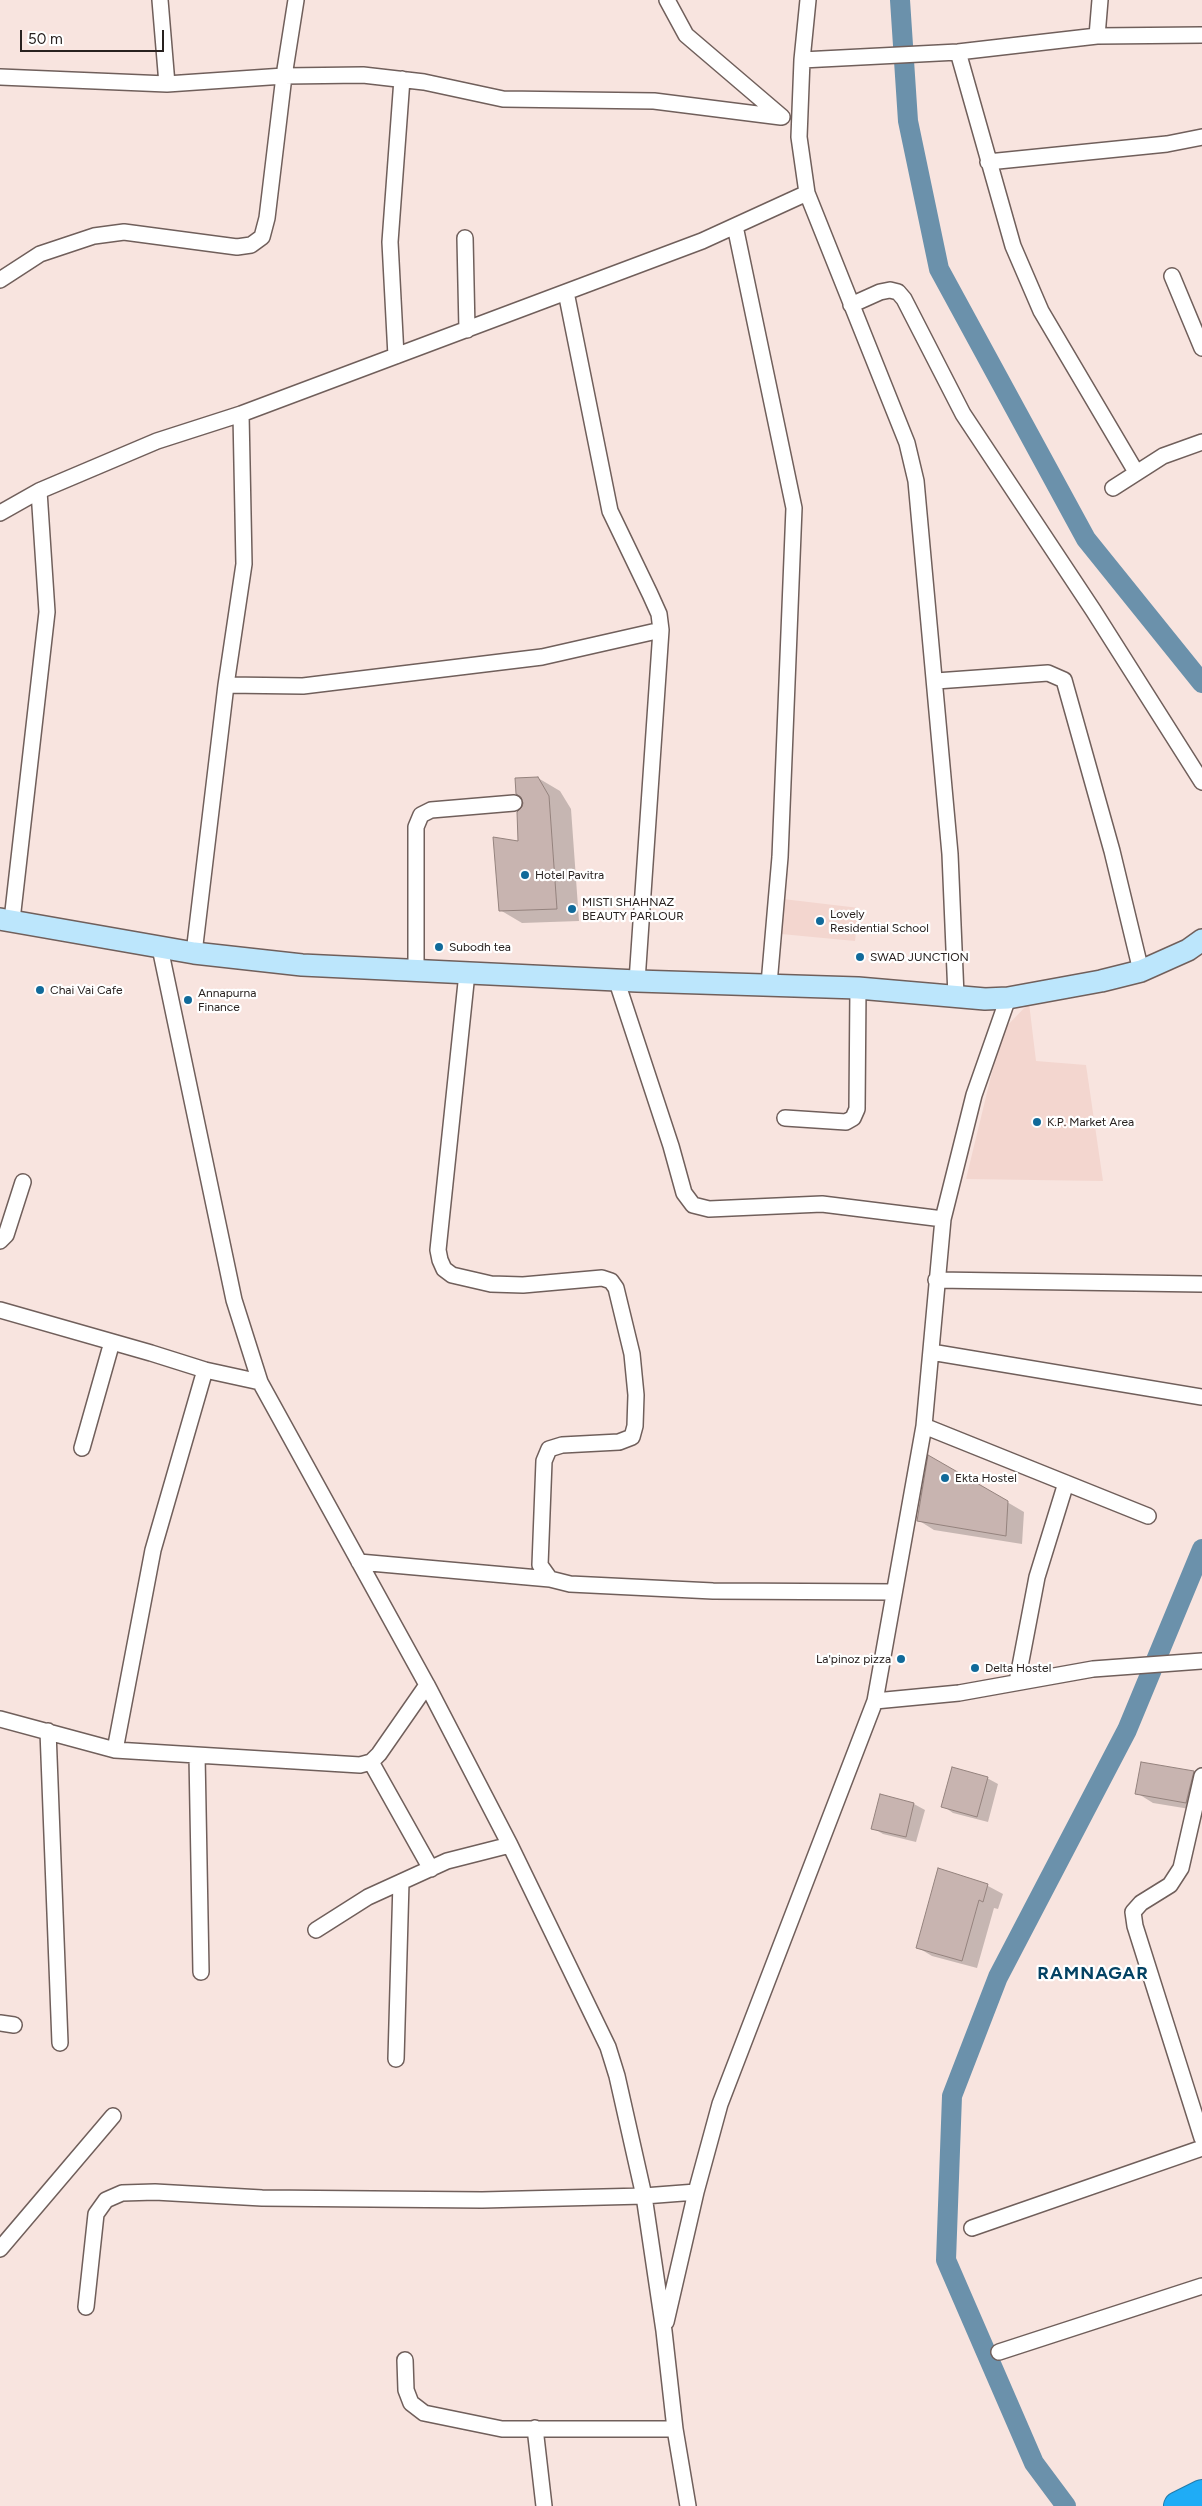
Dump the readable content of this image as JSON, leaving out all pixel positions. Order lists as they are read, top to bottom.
{
  "districts": ["RAMNAGAR"],
  "places": [
    "Hotel Pavitra",
    "MISTI SHAHNAZ BEAUTY PARLOUR",
    "Lovely Residential School",
    "Subodh tea",
    "SWAD JUNCTION",
    "Chai Vai Cafe",
    "Annapurna Finance",
    "K.P. Market Area",
    "Ekta Hostel",
    "La'pinoz pizza",
    "Delta Hostel"
  ],
  "scale_bar": "50 m"
}
